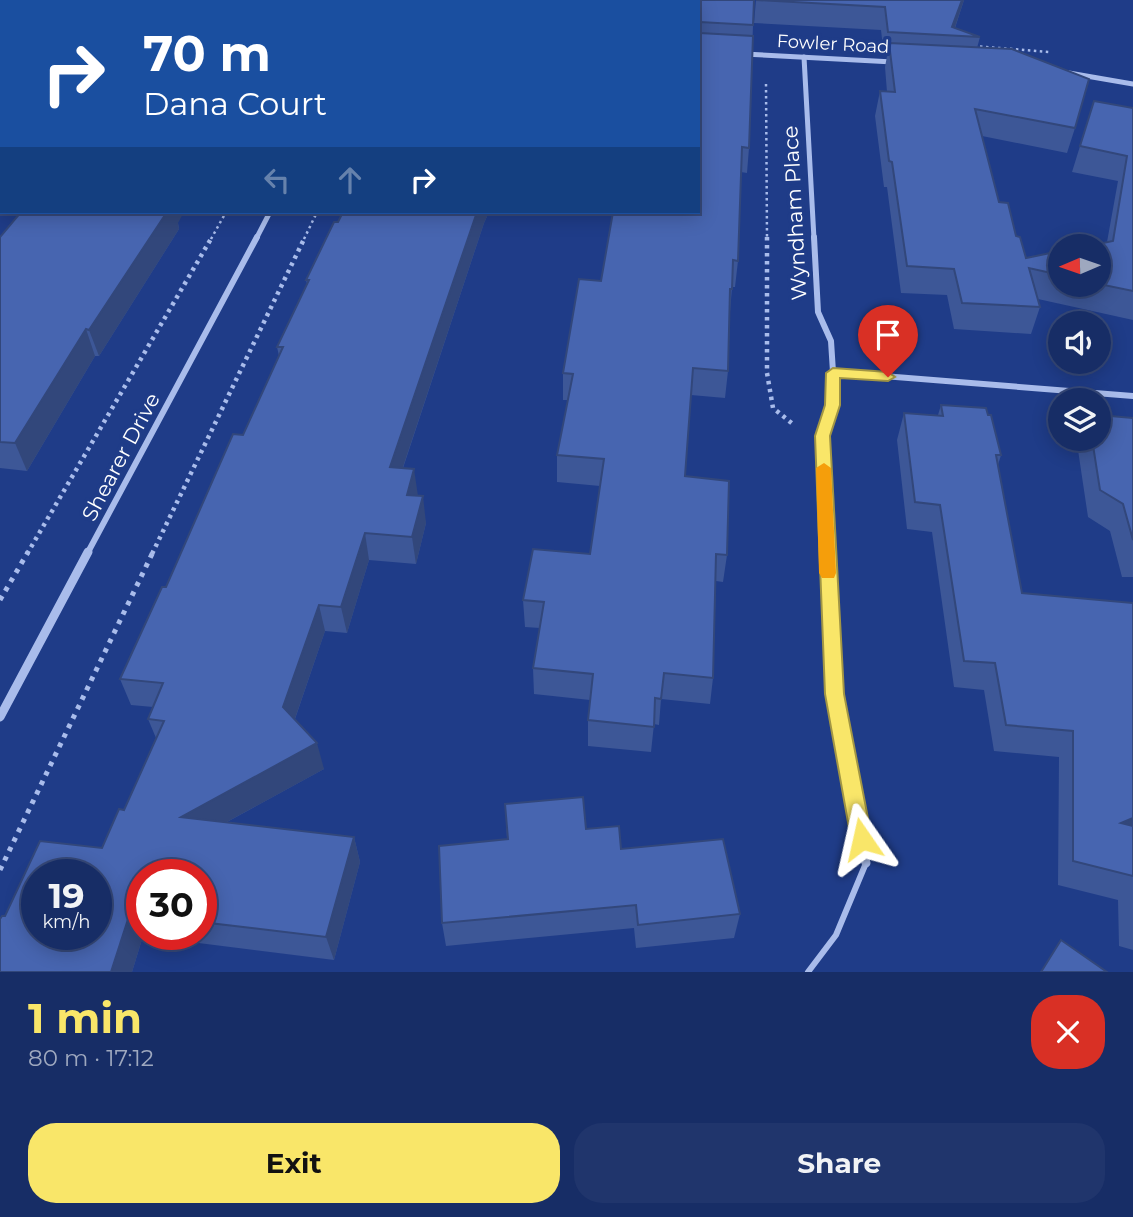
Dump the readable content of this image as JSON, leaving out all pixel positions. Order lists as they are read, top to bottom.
{
  "streets": {
    "street": ["Fowler Road", "Wyndham Place", "Shearer Drive"]
  },
  "crossings": [
    ["Fowler Road", "Wyndham Place"]
  ],
  "north": "left",
  "page": {
    "turn": ["70 m", "Dana Court"],
    "speed": "19 km/h",
    "limit": "30",
    "heading": ["1 min", "80 m · 17:12"],
    "buttons": ["Exit", "Share"]
  }
}
